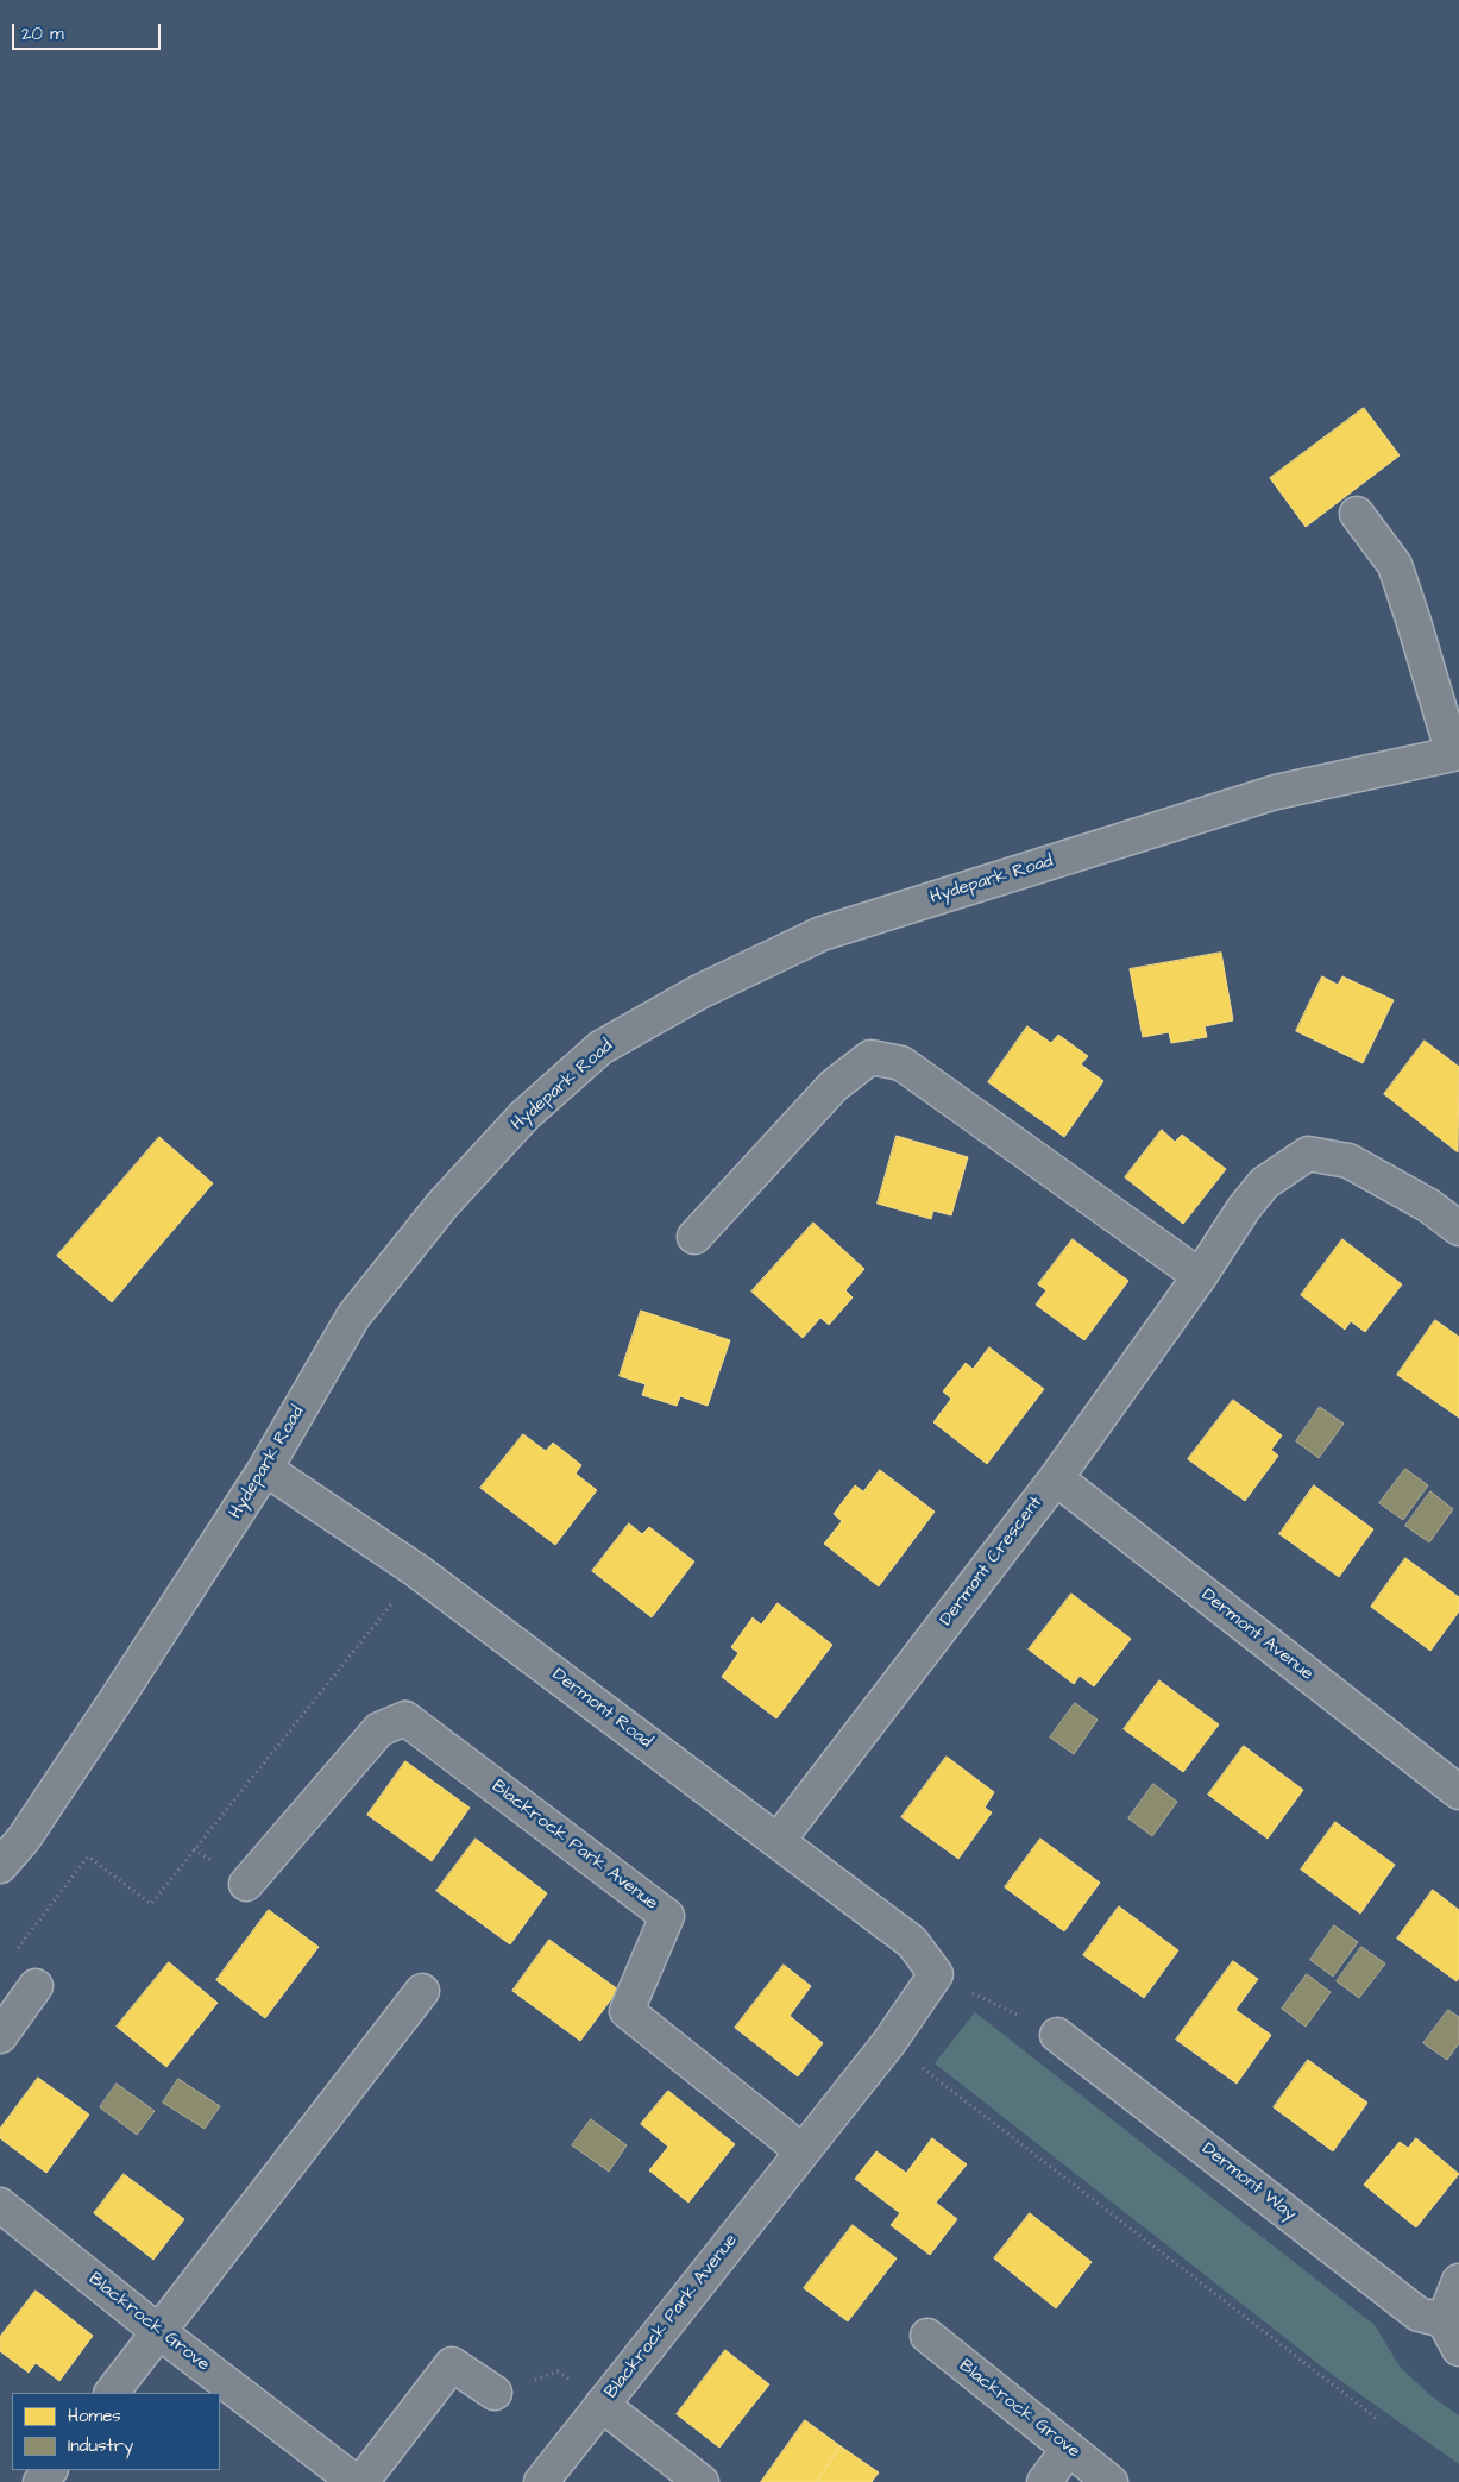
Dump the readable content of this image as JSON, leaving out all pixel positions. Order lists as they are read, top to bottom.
{
  "streets": {
    "street": [
      "Hydepark Road",
      "Dermont Crescent",
      "Dermont Avenue",
      "Dermont Road",
      "Blackrock Park Avenue",
      "Dermont Way",
      "Blackrock Grove"
    ]
  },
  "crossings": [
    ["Hydepark Road", "Dermont Road"],
    ["Dermont Crescent", "Dermont Avenue"],
    ["Dermont Crescent", "Dermont Road"],
    ["Dermont Road", "Blackrock Park Avenue"]
  ],
  "legend": ["Homes", "Industry"],
  "scale_bar": "20 m"
}
